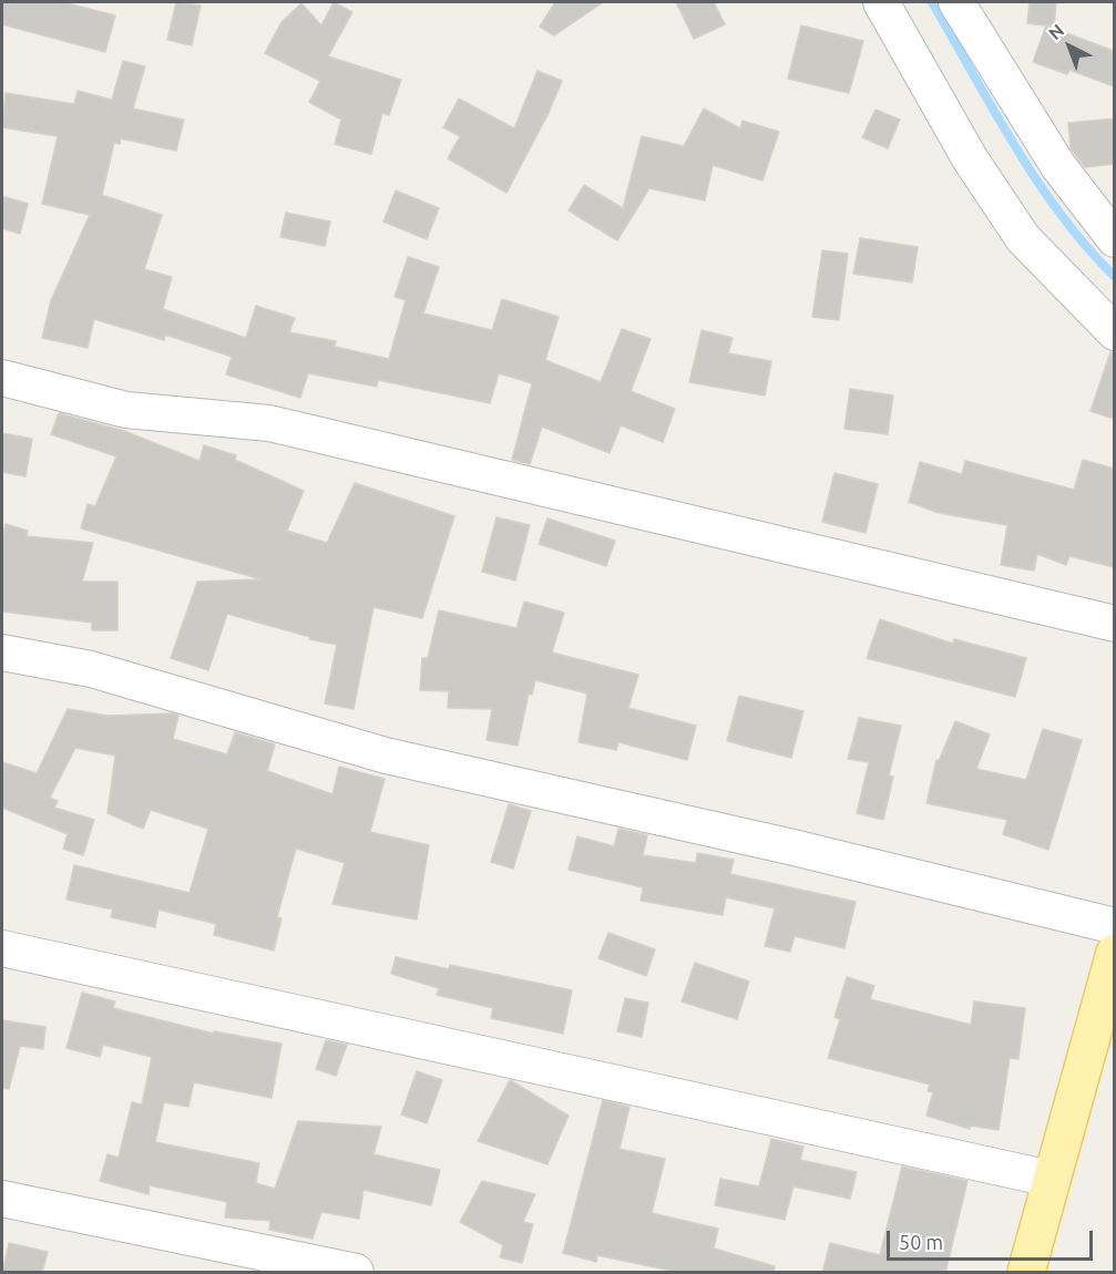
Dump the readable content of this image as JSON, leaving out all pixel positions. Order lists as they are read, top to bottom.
{
  "scale_bar": "50 m",
  "north": "top left"
}
